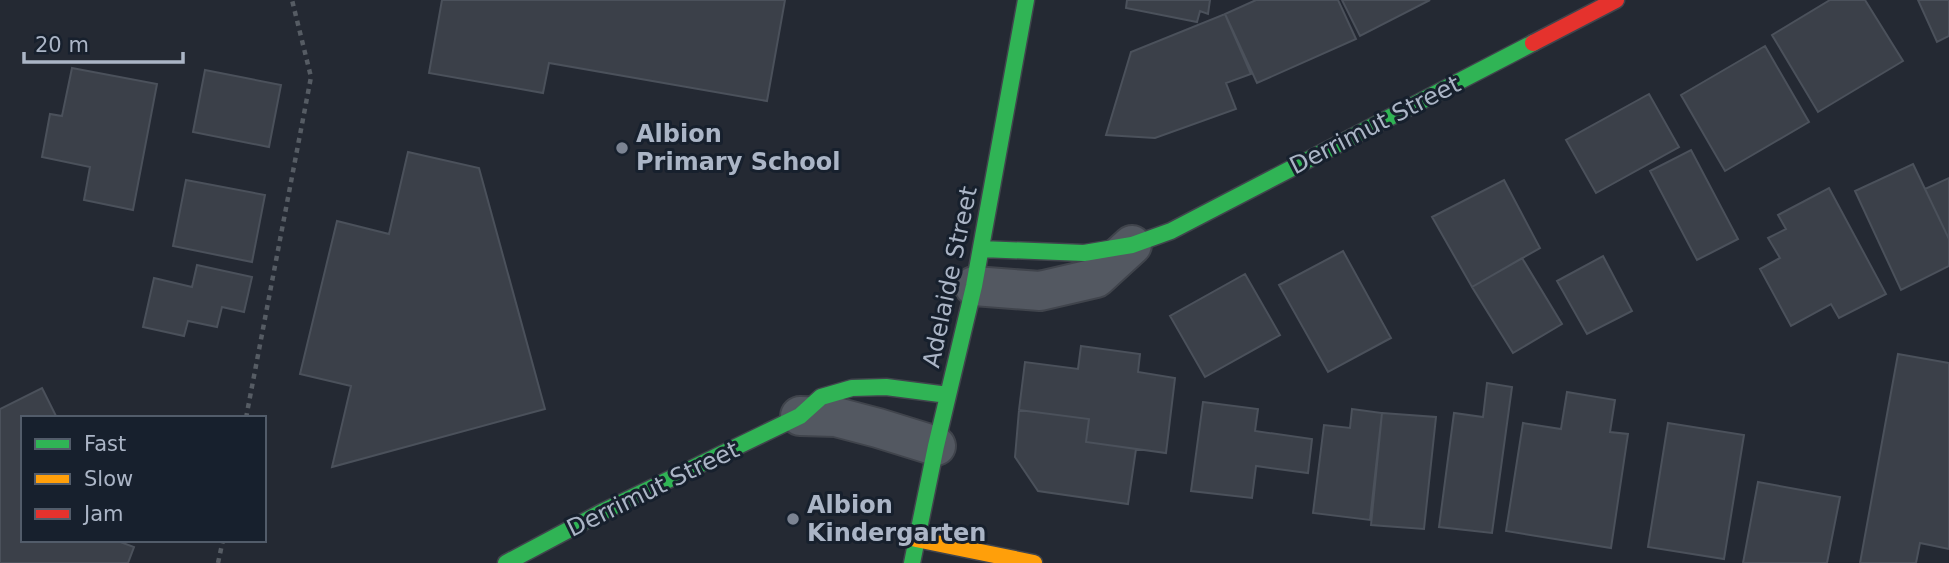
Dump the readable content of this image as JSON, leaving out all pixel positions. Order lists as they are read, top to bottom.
{
  "streets": {
    "street": ["Derrimut Street", "Adelaide Street"]
  },
  "crossings": [
    ["Derrimut Street", "Adelaide Street"]
  ],
  "places": ["Albion Primary School", "Albion Kindergarten"],
  "legend": ["Fast", "Slow", "Jam"],
  "scale_bar": "20 m"
}
